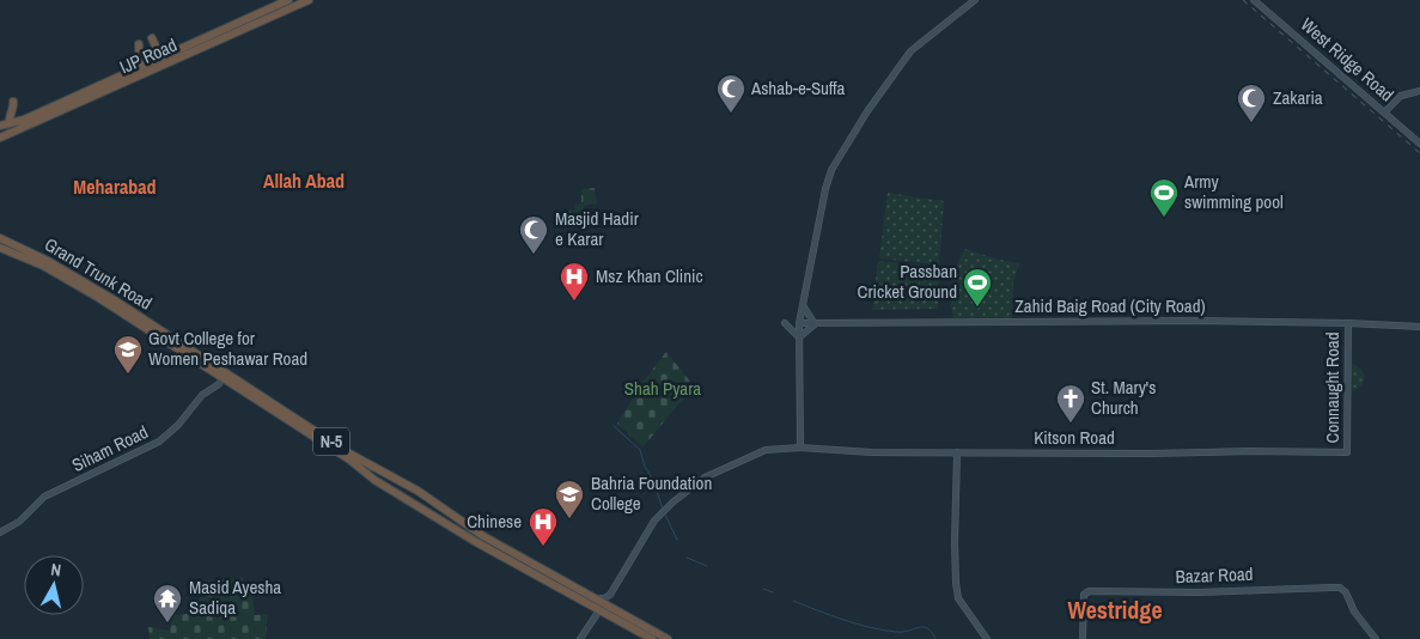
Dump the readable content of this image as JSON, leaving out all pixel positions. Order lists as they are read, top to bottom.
{
  "streets": {
    "highway": ["IJP Road", "Grand Trunk Road", "N-5"],
    "main road": [
      "West Ridge Road",
      "Zahid Baig Road (City Road)",
      "Connaught Road",
      "Kitson Road",
      "Siham Road",
      "Bazar Road"
    ]
  },
  "crossings": [
    ["Grand Trunk Road", "Siham Road"],
    ["Zahid Baig Road (City Road)", "Connaught Road"],
    ["Connaught Road", "Kitson Road"]
  ],
  "districts": ["Allah Abad", "Meharabad", "Westridge"],
  "parks": ["Shah Pyara"],
  "places": {
    "mosque": ["Ashab-e-Suffa", "Zakaria", "Masjid Hadir e Karar"],
    "sports": ["Army swimming pool", "Passban Cricket Ground"],
    "hospital": ["Msz Khan Clinic", "Chinese"],
    "school or university": ["Govt College for Women Peshawar Road", "Bahria Foundation College"],
    "church": ["St. Mary's Church"],
    "temple": ["Masid Ayesha Sadiqa"]
  },
  "north": "top"
}
